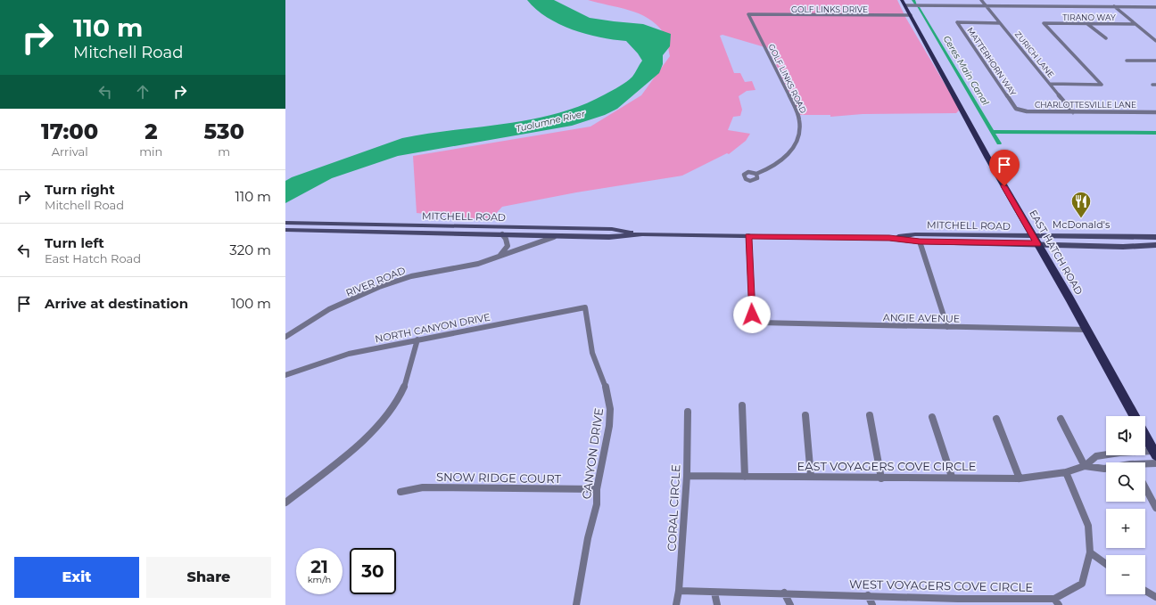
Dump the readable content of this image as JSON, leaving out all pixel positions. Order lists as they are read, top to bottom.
{
  "streets": {
    "main road": ["MITCHELL ROAD", "EAST HATCH ROAD"],
    "street": [
      "GOLF LINKS DRIVE",
      "TIRANO WAY",
      "ZURICH LANE",
      "MATTERHORN WAY",
      "GOLF LINKS ROAD",
      "CHARLOTTESVILLE LANE",
      "RIVER ROAD",
      "ANGIE AVENUE",
      "NORTH CANYON DRIVE",
      "CANYON DRIVE",
      "EAST VOYAGERS COVE CIRCLE",
      "SNOW RIDGE COURT",
      "CORAL CIRCLE",
      "WEST VOYAGERS COVE CIRCLE"
    ]
  },
  "crossings": [
    ["GOLF LINKS DRIVE", "GOLF LINKS ROAD"],
    ["GOLF LINKS DRIVE", "EAST HATCH ROAD"],
    ["TIRANO WAY", "ZURICH LANE"],
    ["ZURICH LANE", "MATTERHORN WAY"],
    ["ZURICH LANE", "CHARLOTTESVILLE LANE"],
    ["MATTERHORN WAY", "CHARLOTTESVILLE LANE"],
    ["MITCHELL ROAD", "EAST HATCH ROAD"],
    ["MITCHELL ROAD", "RIVER ROAD"],
    ["MITCHELL ROAD", "ANGIE AVENUE"],
    ["EAST HATCH ROAD", "ANGIE AVENUE"],
    ["NORTH CANYON DRIVE", "CANYON DRIVE"],
    ["CANYON DRIVE", "SNOW RIDGE COURT"],
    ["EAST VOYAGERS COVE CIRCLE", "CORAL CIRCLE"],
    ["EAST VOYAGERS COVE CIRCLE", "WEST VOYAGERS COVE CIRCLE"],
    ["CORAL CIRCLE", "WEST VOYAGERS COVE CIRCLE"]
  ],
  "water": ["Ceres Main Canal", "Tuolumne River"],
  "places": {
    "restaurant": ["McDonald's"]
  },
  "page": {
    "turn": ["110 m", "Mitchell Road"],
    "eta": [
      "17:00",
      "Arrival",
      "2",
      "min",
      "530",
      "m"
    ],
    "list": [
      {
        "name": "Turn right",
        "note": "Mitchell Road",
        "value": "110 m"
      },
      {
        "name": "Turn left",
        "note": "East Hatch Road",
        "value": "320 m"
      },
      {
        "name": "Arrive at destination",
        "value": "100 m"
      }
    ],
    "map_buttons": ["+", "−"],
    "speed": "21 km/h",
    "limit": "30",
    "buttons": ["Exit", "Share"]
  }
}
